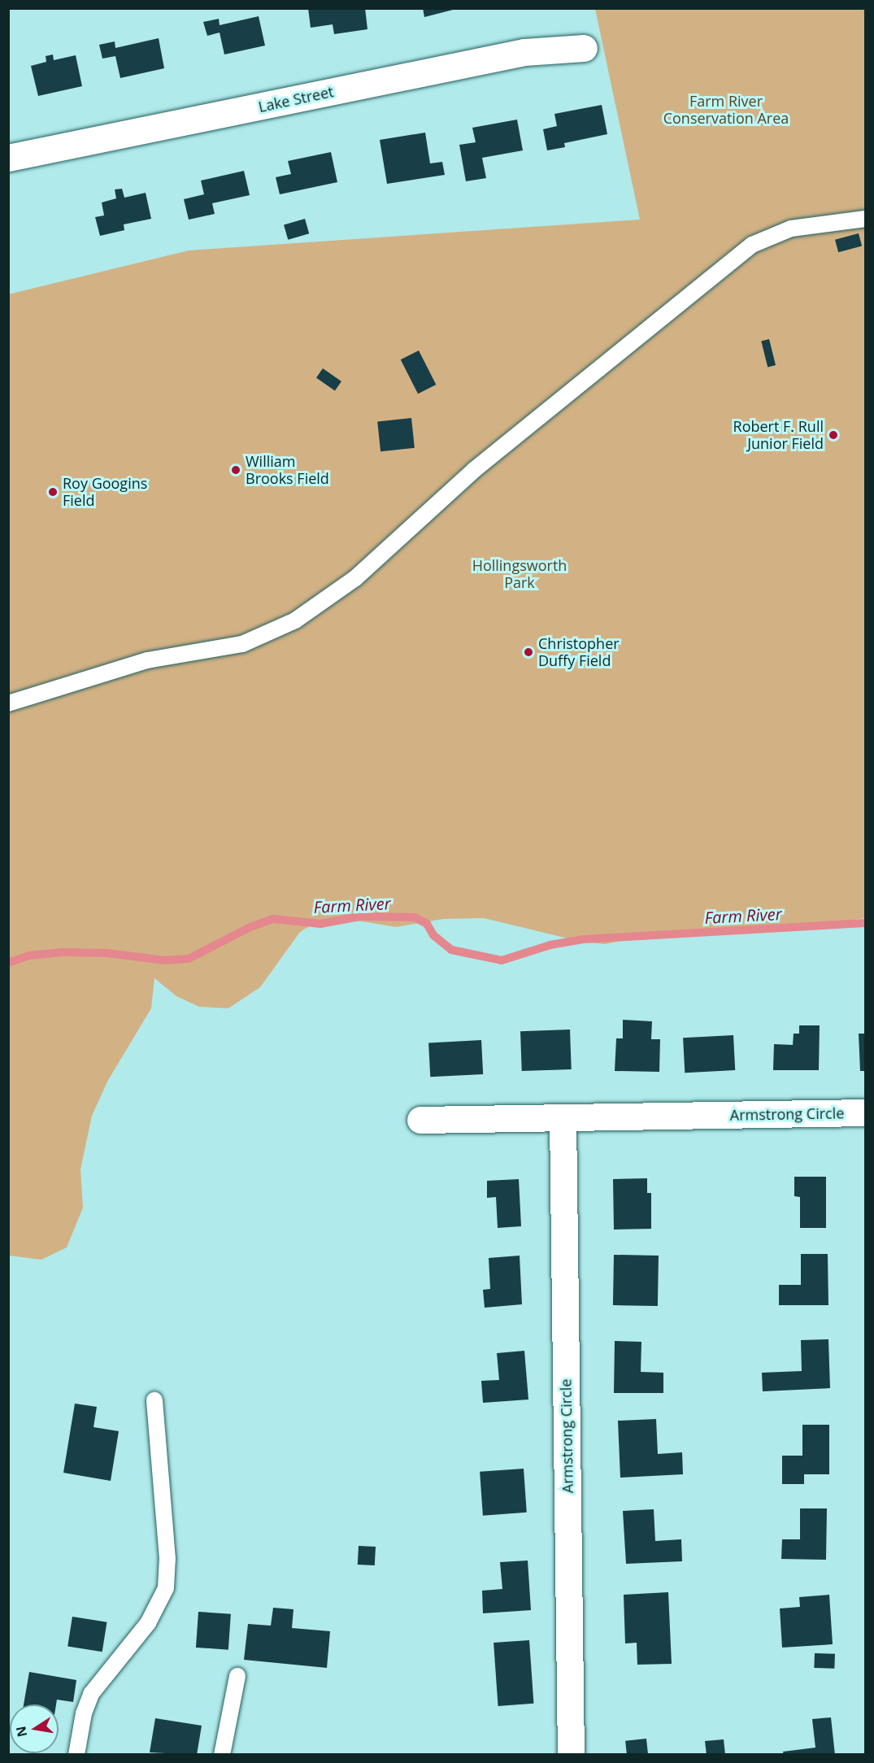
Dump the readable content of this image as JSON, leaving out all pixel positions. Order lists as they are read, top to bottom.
{
  "streets": {
    "street": ["Lake Street", "Armstrong Circle"]
  },
  "water": ["Farm River"],
  "parks": ["Farm River Conservation Area", "Hollingsworth Park"],
  "places": [
    "Robert F. Rull Junior Field",
    "William Brooks Field",
    "Roy Googins Field",
    "Christopher Duffy Field"
  ],
  "north": "left"
}
